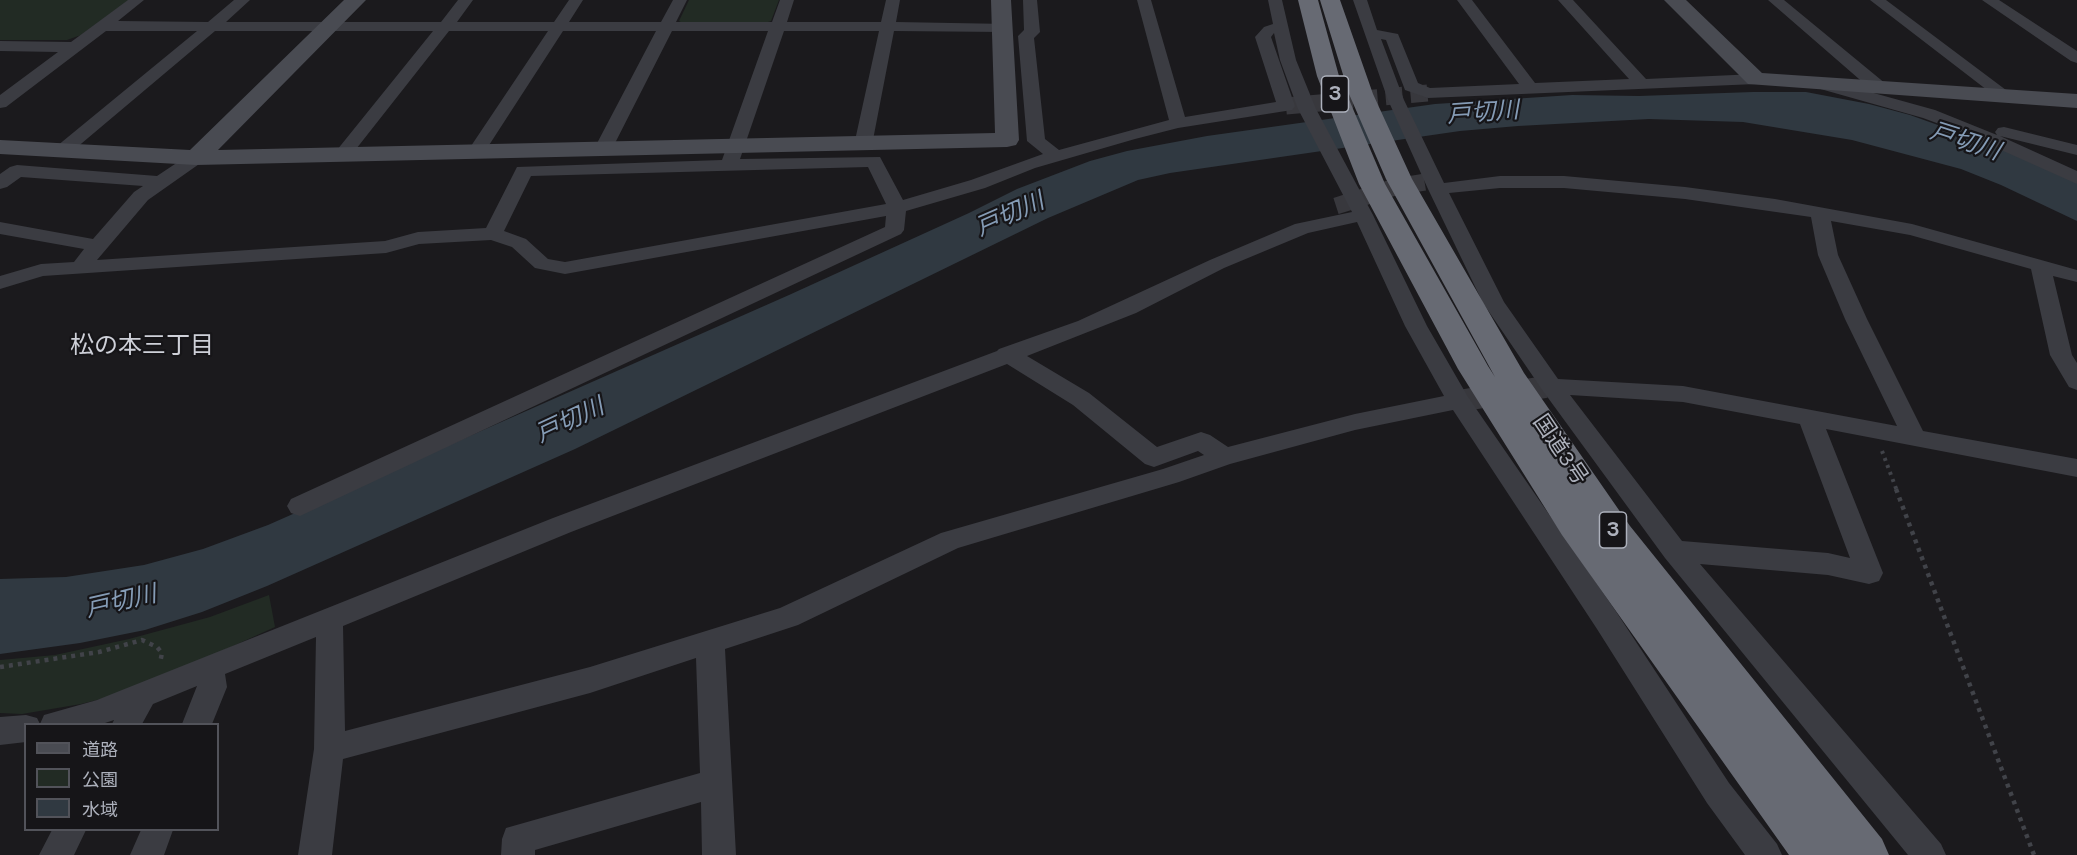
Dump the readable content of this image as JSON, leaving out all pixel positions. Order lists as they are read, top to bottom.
{
  "streets": {
    "highway": ["3", "国道3号"]
  },
  "districts": ["松の本三丁目"],
  "water": ["戸切川"],
  "legend": ["道路", "公園", "水域"]
}
